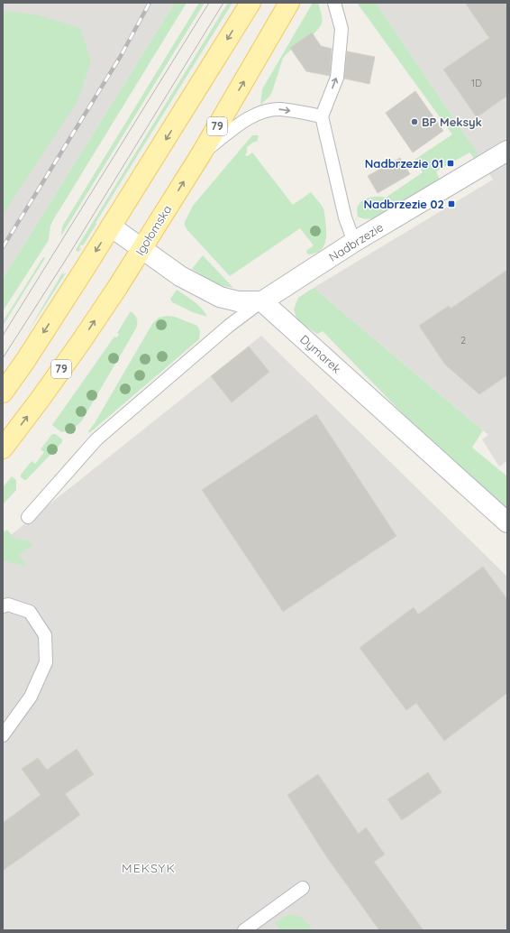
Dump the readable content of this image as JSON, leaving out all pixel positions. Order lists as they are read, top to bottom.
{
  "streets": {
    "main road": ["79", "Igołomska"],
    "street": ["Nadbrzezie", "Dymarek"]
  },
  "crossings": [
    ["Nadbrzezie", "Dymarek"]
  ],
  "districts": ["MEKSYK"],
  "places": {
    "other": ["BP Meksyk"],
    "transit": ["Nadbrzezie 01", "Nadbrzezie 02"]
  },
  "house_numbers": ["1D", "2"]
}
